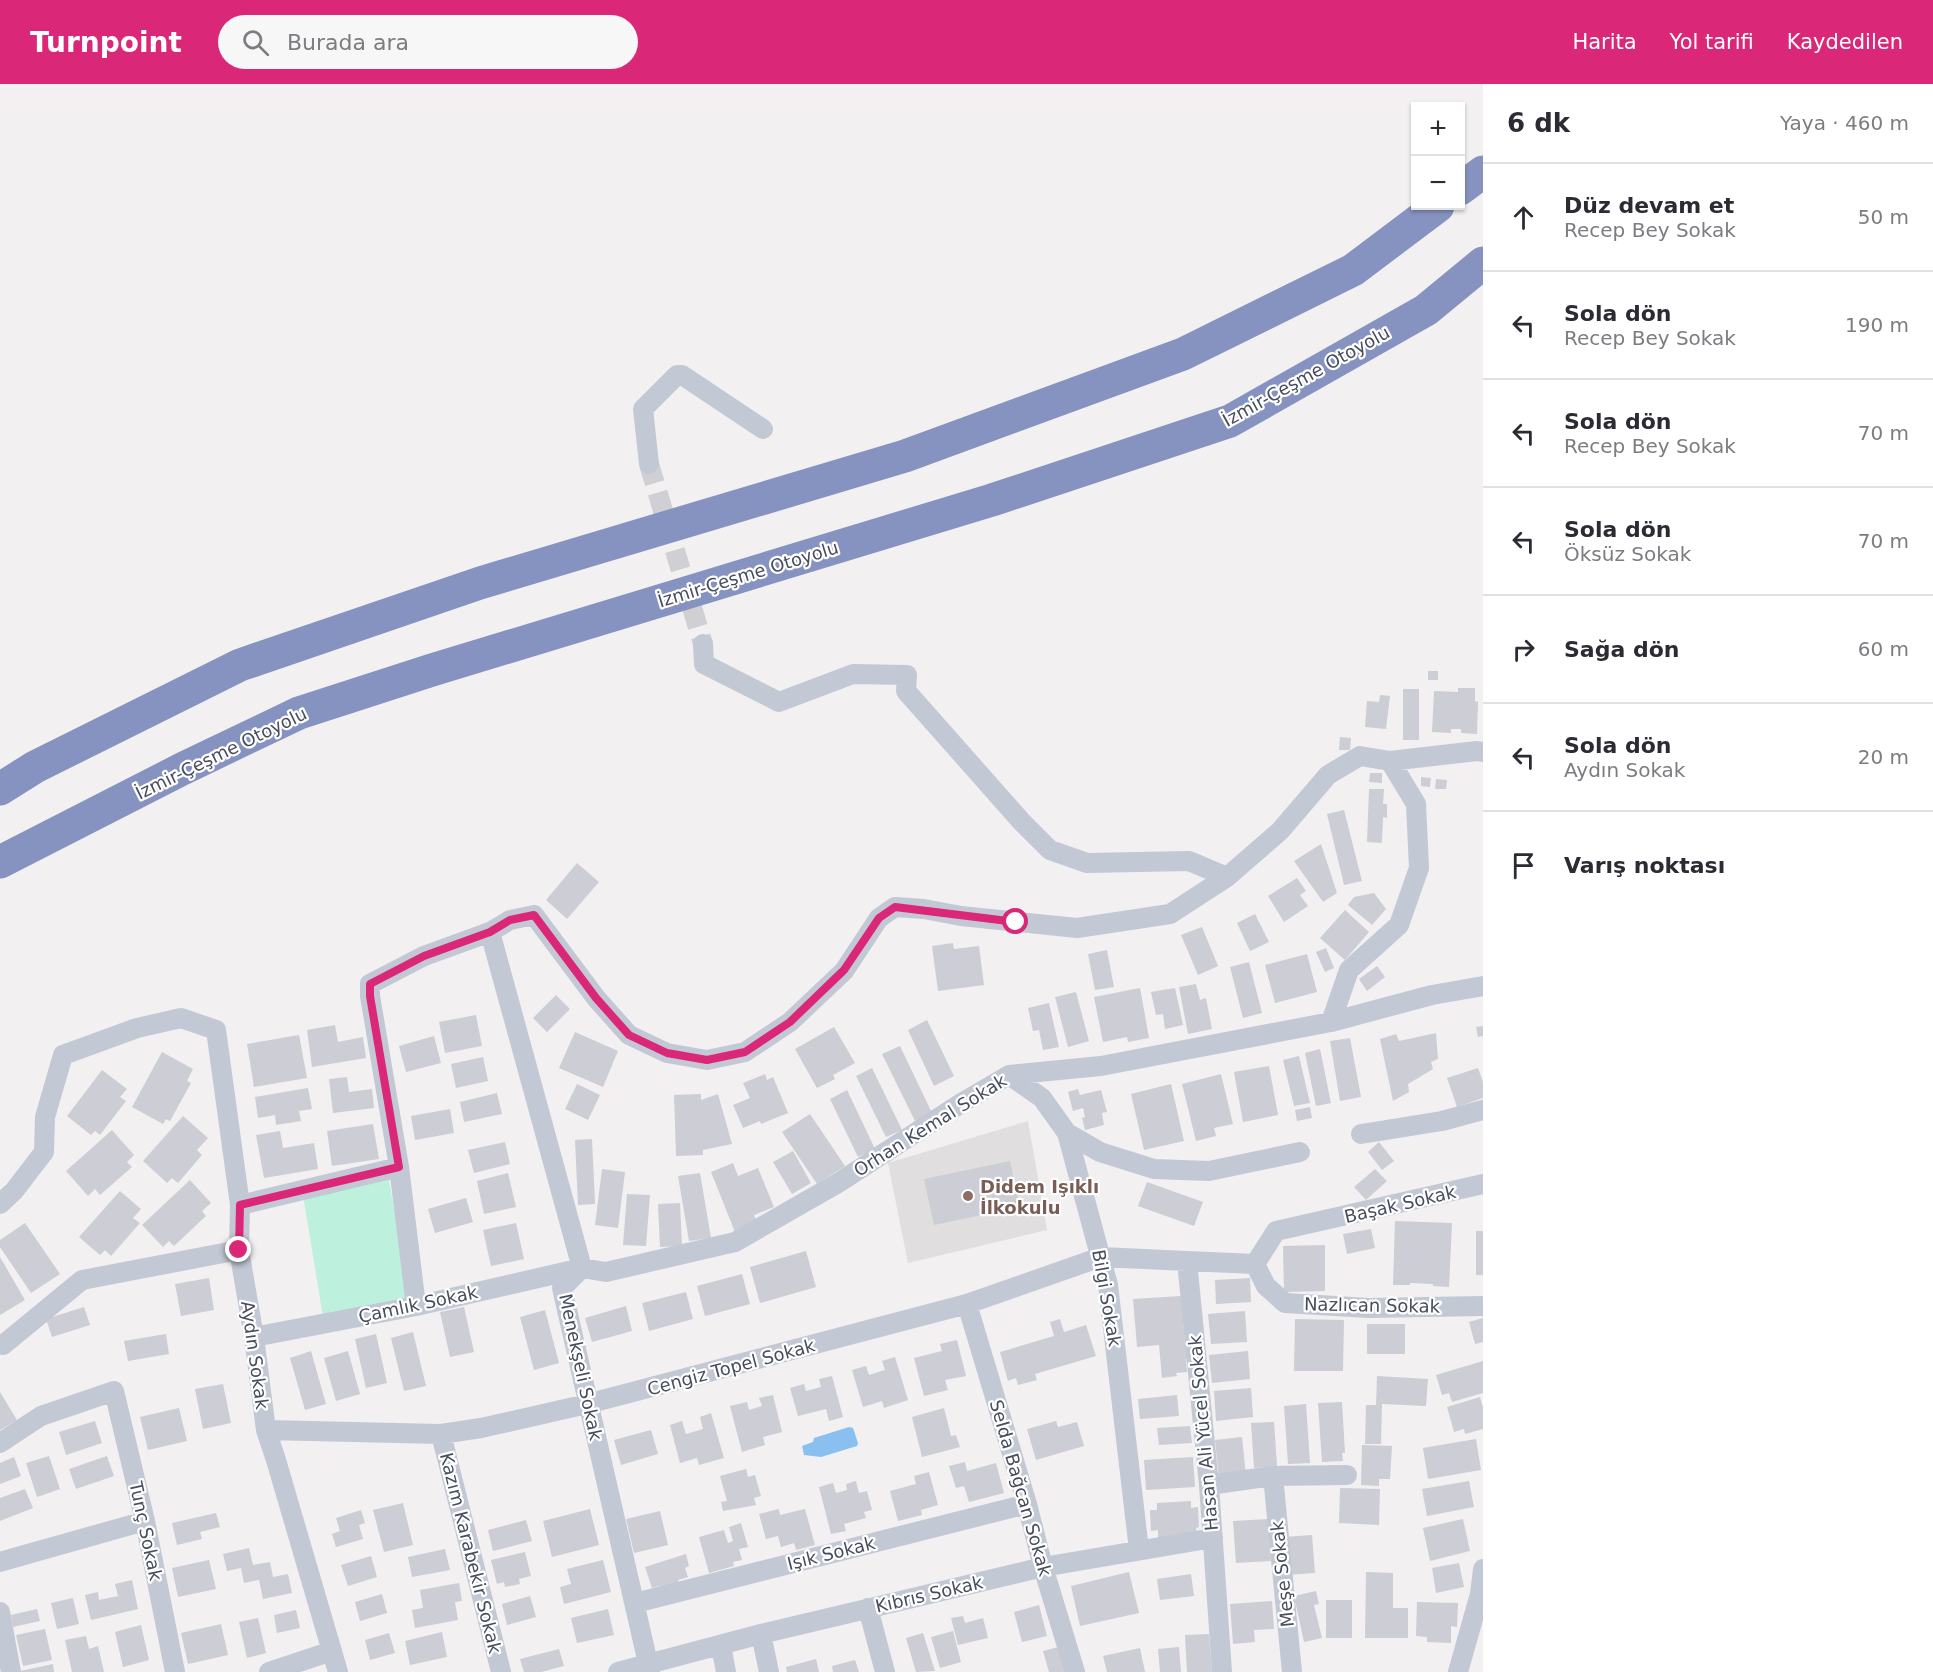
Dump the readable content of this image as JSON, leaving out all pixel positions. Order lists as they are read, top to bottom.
{
  "streets": {
    "highway": ["İzmir-Çeşme Otoyolu"],
    "street": [
      "Orhan Kemal Sokak",
      "Başak Sokak",
      "Bilgi Sokak",
      "Çamlık Sokak",
      "Nazlıcan Sokak",
      "Aydın Sokak",
      "Menekşeli Sokak",
      "Cengiz Topel Sokak",
      "Hasan Ali Yücel Sokak",
      "Selda Bağcan Sokak",
      "Tunç Sokak",
      "Kazım Karabekir Sokak",
      "Işık Sokak",
      "Meşe Sokak",
      "Kıbrıs Sokak"
    ]
  },
  "crossings": [
    ["Orhan Kemal Sokak", "Bilgi Sokak"],
    ["Orhan Kemal Sokak", "Çamlık Sokak"],
    ["Orhan Kemal Sokak", "Menekşeli Sokak"],
    ["Başak Sokak", "Nazlıcan Sokak"],
    ["Bilgi Sokak", "Cengiz Topel Sokak"],
    ["Bilgi Sokak", "Kıbrıs Sokak"],
    ["Çamlık Sokak", "Aydın Sokak"],
    ["Çamlık Sokak", "Menekşeli Sokak"],
    ["Aydın Sokak", "Cengiz Topel Sokak"],
    ["Menekşeli Sokak", "Cengiz Topel Sokak"],
    ["Menekşeli Sokak", "Işık Sokak"],
    ["Menekşeli Sokak", "Kıbrıs Sokak"],
    ["Cengiz Topel Sokak", "Hasan Ali Yücel Sokak"],
    ["Cengiz Topel Sokak", "Selda Bağcan Sokak"],
    ["Cengiz Topel Sokak", "Kazım Karabekir Sokak"],
    ["Hasan Ali Yücel Sokak", "Kıbrıs Sokak"],
    ["Selda Bağcan Sokak", "Işık Sokak"],
    ["Selda Bağcan Sokak", "Kıbrıs Sokak"]
  ],
  "places": ["Didem Işıklı İlkokulu"],
  "page": {
    "header": "Turnpoint",
    "search": "Burada ara",
    "nav": ["Harita", "Yol tarifi", "Kaydedilen"],
    "heading": ["6 dk", "Yaya · 460 m"],
    "map_buttons": ["+", "−"],
    "list": [
      ["Düz devam et", "Recep Bey Sokak", "50 m"],
      ["Sola dön", "Recep Bey Sokak", "190 m"],
      ["Sola dön", "Recep Bey Sokak", "70 m"],
      ["Sola dön", "Öksüz Sokak", "70 m"],
      ["Sağa dön", "60 m"],
      ["Sola dön", "Aydın Sokak", "20 m"],
      "Varış noktası"
    ]
  }
}
